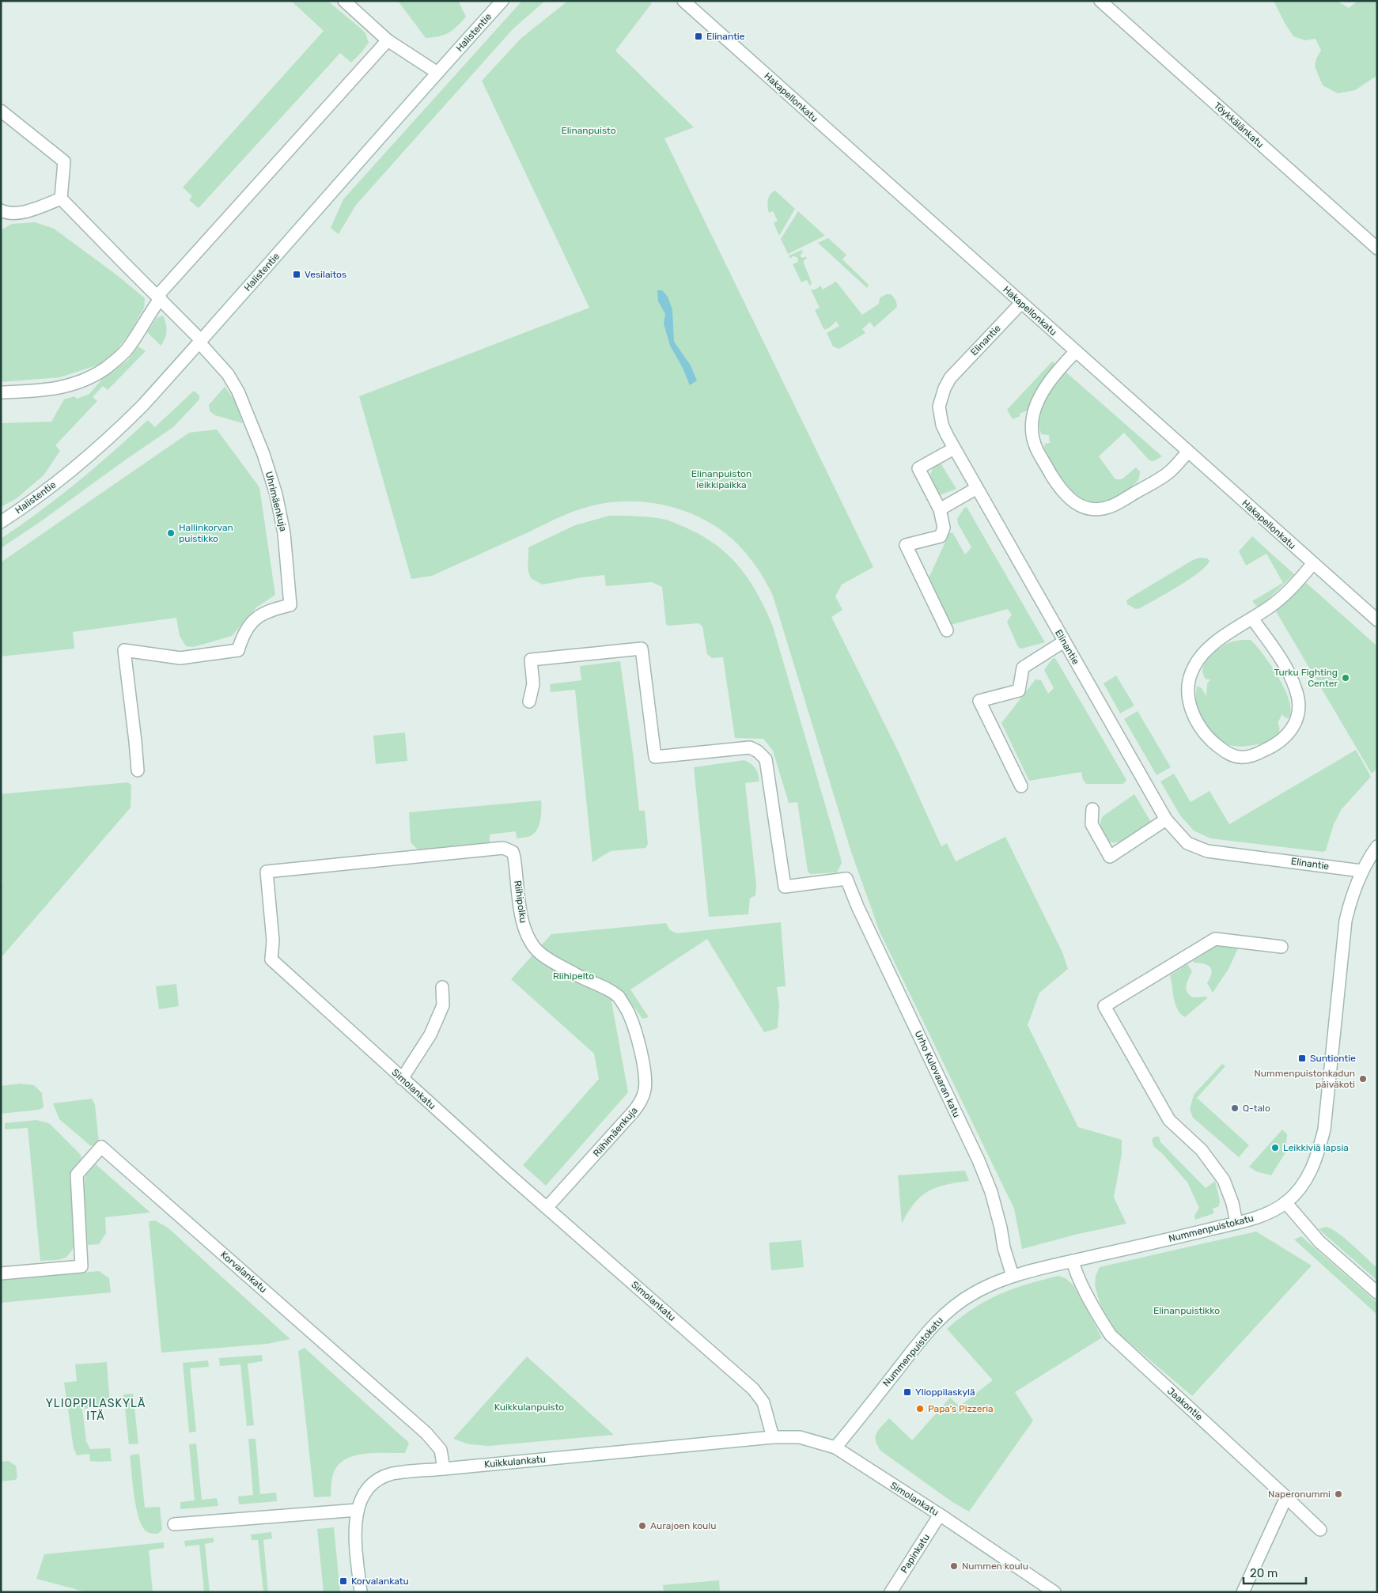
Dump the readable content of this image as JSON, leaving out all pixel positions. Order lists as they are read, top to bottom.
{
  "streets": {
    "street": [
      "Halistentie",
      "Hakapellonkatu",
      "Töykkälänkatu",
      "Elinantie",
      "Uhrimäenkuja",
      "Riihipolku",
      "Urho Kulovaaran katu",
      "Simolankatu",
      "Riihimäenkuja",
      "Nummenpuistokatu",
      "Korvalankatu",
      "Jaakontie",
      "Kuikkulankatu",
      "Papinkatu"
    ]
  },
  "crossings": [
    ["Halistentie", "Uhrimäenkuja"],
    ["Hakapellonkatu", "Elinantie"],
    ["Elinantie", "Nummenpuistokatu"],
    ["Riihipolku", "Simolankatu"],
    ["Riihipolku", "Riihimäenkuja"],
    ["Urho Kulovaaran katu", "Nummenpuistokatu"],
    ["Simolankatu", "Riihimäenkuja"],
    ["Simolankatu", "Nummenpuistokatu"],
    ["Simolankatu", "Kuikkulankatu"],
    ["Simolankatu", "Papinkatu"],
    ["Nummenpuistokatu", "Jaakontie"],
    ["Korvalankatu", "Kuikkulankatu"]
  ],
  "districts": ["YLIOPPILASKYLÄ ITÄ"],
  "parks": [
    "Elinanpuisto",
    "Elinanpuiston leikkipaikka",
    "Riihipelto",
    "Elinanpuistikko",
    "Kuikkulanpuisto"
  ],
  "places": {
    "transit": [
      "Elinantie",
      "Vesilaitos",
      "Suntiontie",
      "Ylioppilaskylä",
      "Korvalankatu"
    ],
    "other": [
      "Hallinkorvan puistikko",
      "Turku Fighting Center",
      "Nummenpuistonkadun päiväkoti",
      "Q-talo",
      "Leikkiviä lapsia",
      "Papa's Pizzeria",
      "Naperonummi",
      "Aurajoen koulu",
      "Nummen koulu"
    ]
  },
  "scale_bar": "20 m"
}
